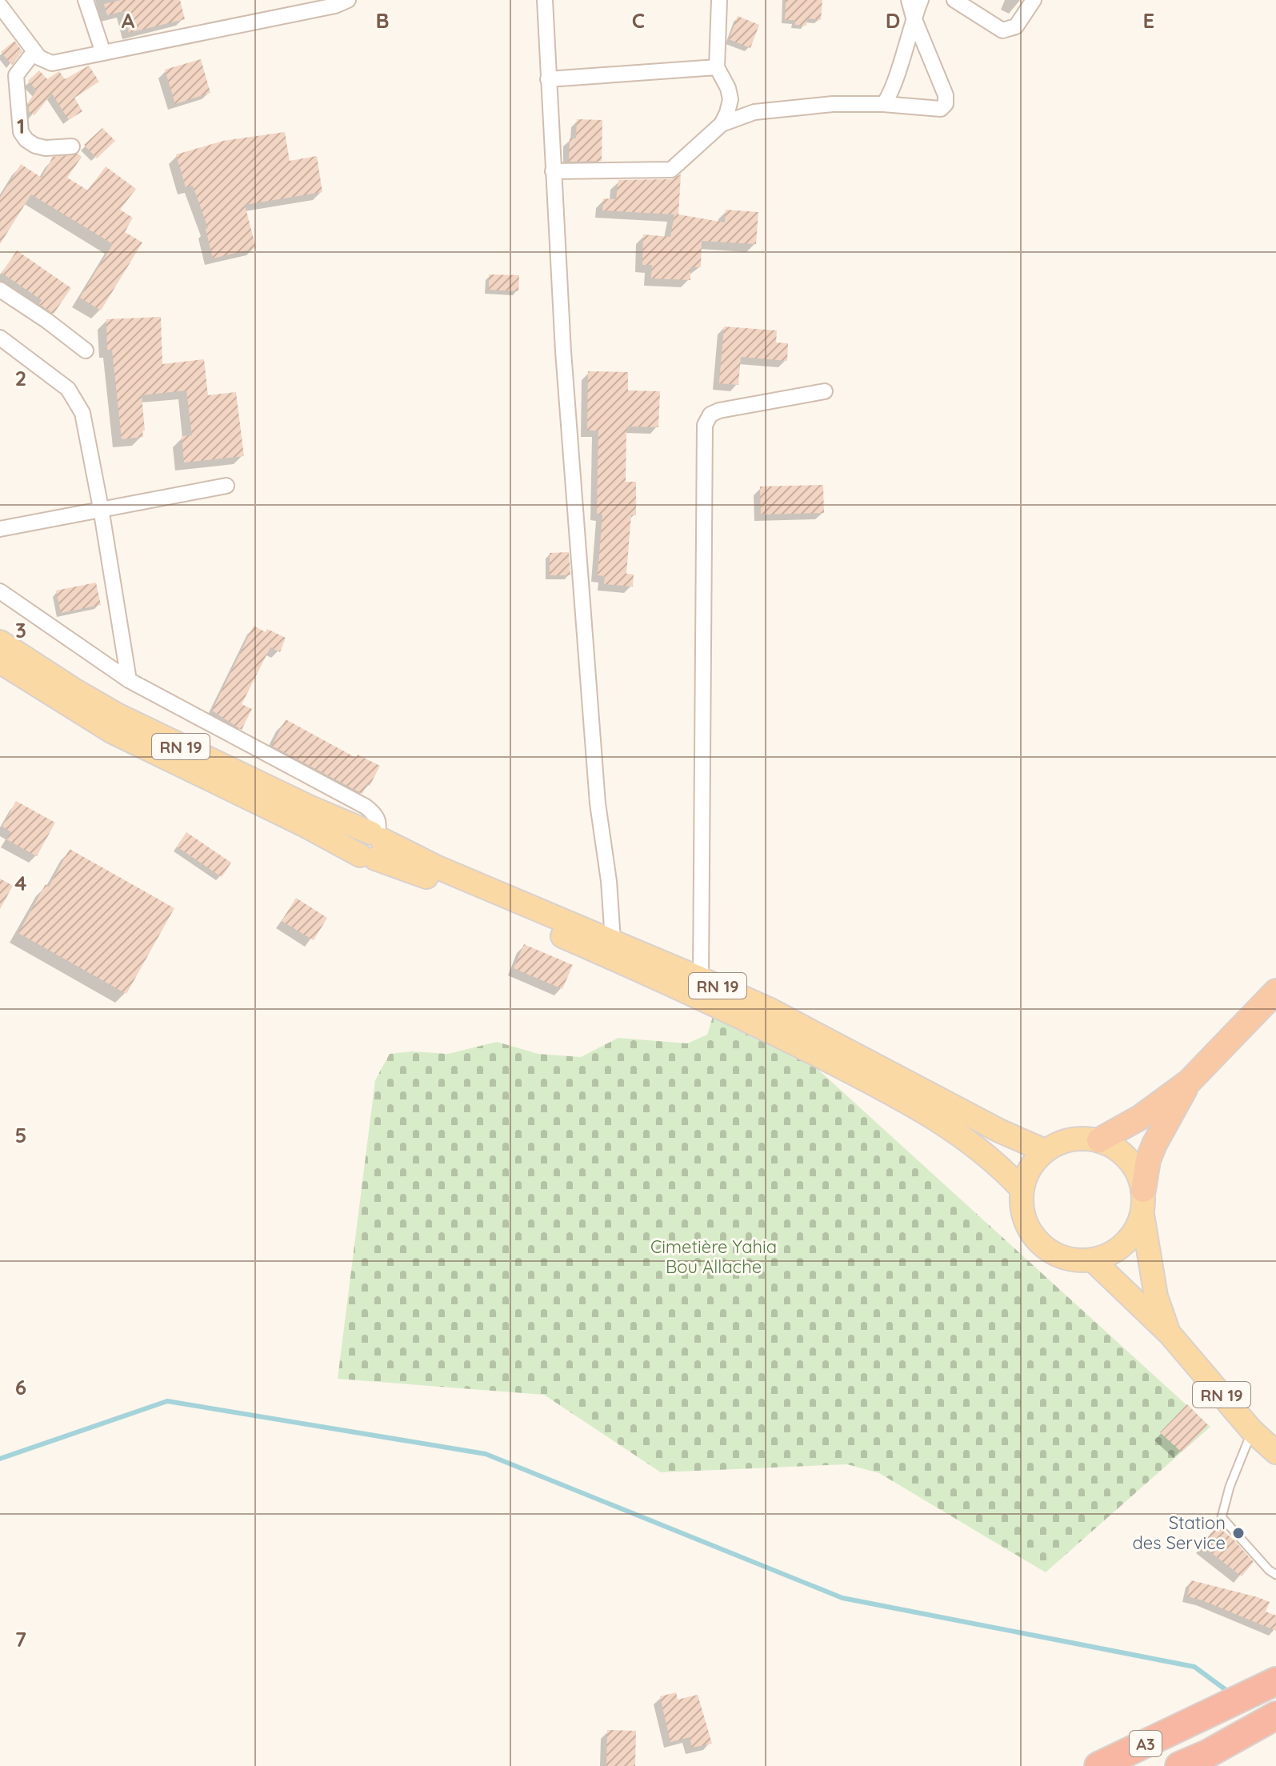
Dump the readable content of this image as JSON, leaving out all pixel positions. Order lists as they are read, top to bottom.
{
  "streets": {
    "highway": ["A3"],
    "main road": ["RN 19"]
  },
  "parks": ["Cimetière Yahia Bou Allache"],
  "places": ["Station des Service"],
  "grid": {
    "columns": [
      "A",
      "B",
      "C",
      "D",
      "E"
    ],
    "rows": [
      "1",
      "2",
      "3",
      "4",
      "5",
      "6",
      "7"
    ]
  }
}
